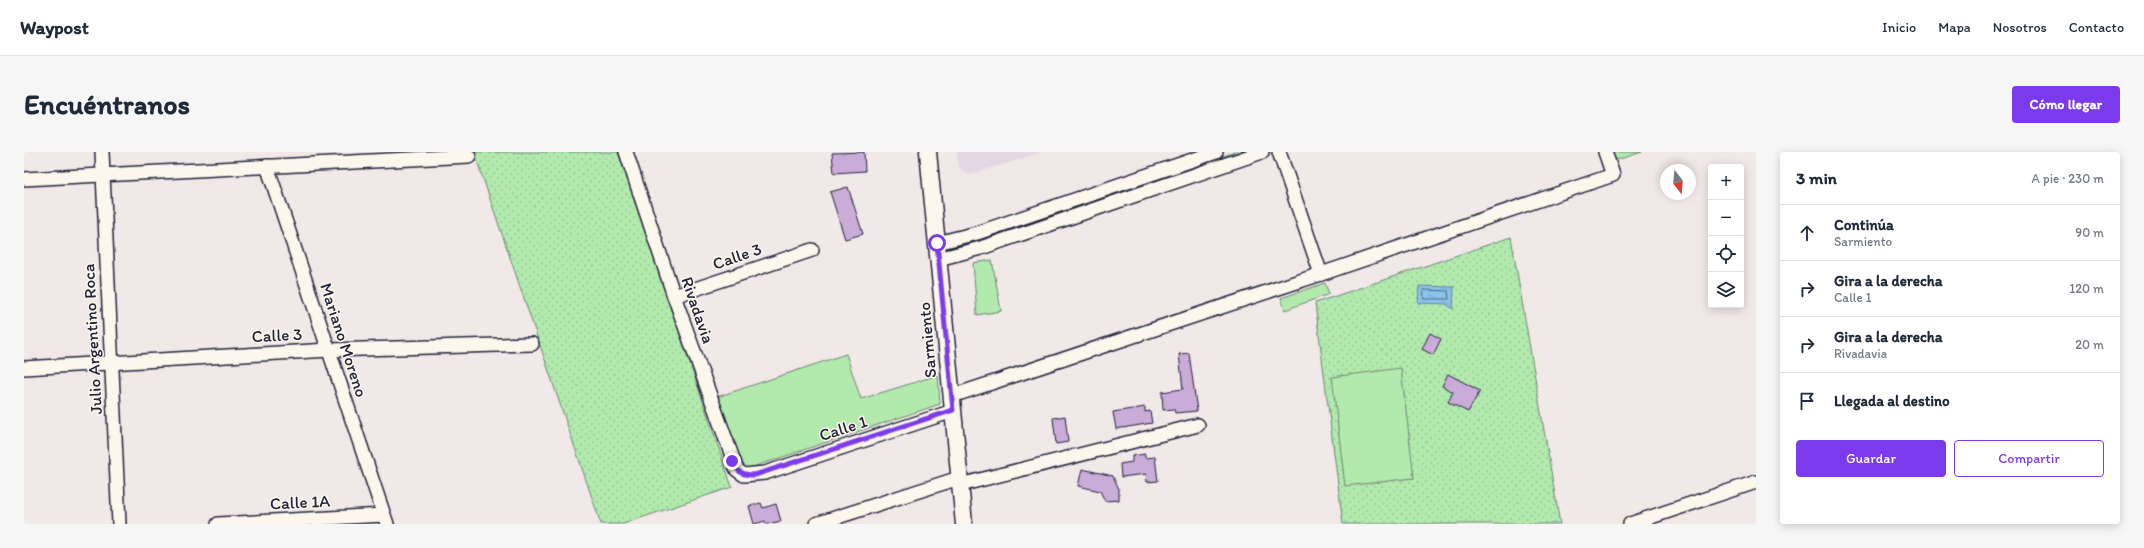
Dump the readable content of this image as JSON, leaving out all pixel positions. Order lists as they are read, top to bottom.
{
  "streets": {
    "street": [
      "Calle 3",
      "Rivadavia",
      "Julio Argentino Roca",
      "Mariano Moreno",
      "Sarmiento",
      "Calle 1",
      "Calle 1A"
    ]
  },
  "crossings": [
    ["Calle 3", "Rivadavia"],
    ["Calle 3", "Julio Argentino Roca"],
    ["Calle 3", "Mariano Moreno"],
    ["Rivadavia", "Calle 1"],
    ["Mariano Moreno", "Calle 1A"],
    ["Sarmiento", "Calle 1"]
  ],
  "north": "bottom",
  "page": {
    "header": "Waypost",
    "nav": [
      "Inicio",
      "Mapa",
      "Nosotros",
      "Contacto"
    ],
    "buttons": [
      "Cómo llegar",
      ["Guardar", "Compartir"]
    ],
    "title": "Encuéntranos",
    "heading": ["3 min", "A pie · 230 m"],
    "map_buttons": ["+", "−"],
    "list": [
      ["Continúa", "Sarmiento", "90 m"],
      ["Gira a la derecha", "Calle 1", "120 m"],
      ["Gira a la derecha", "Rivadavia", "20 m"],
      "Llegada al destino"
    ]
  }
}
